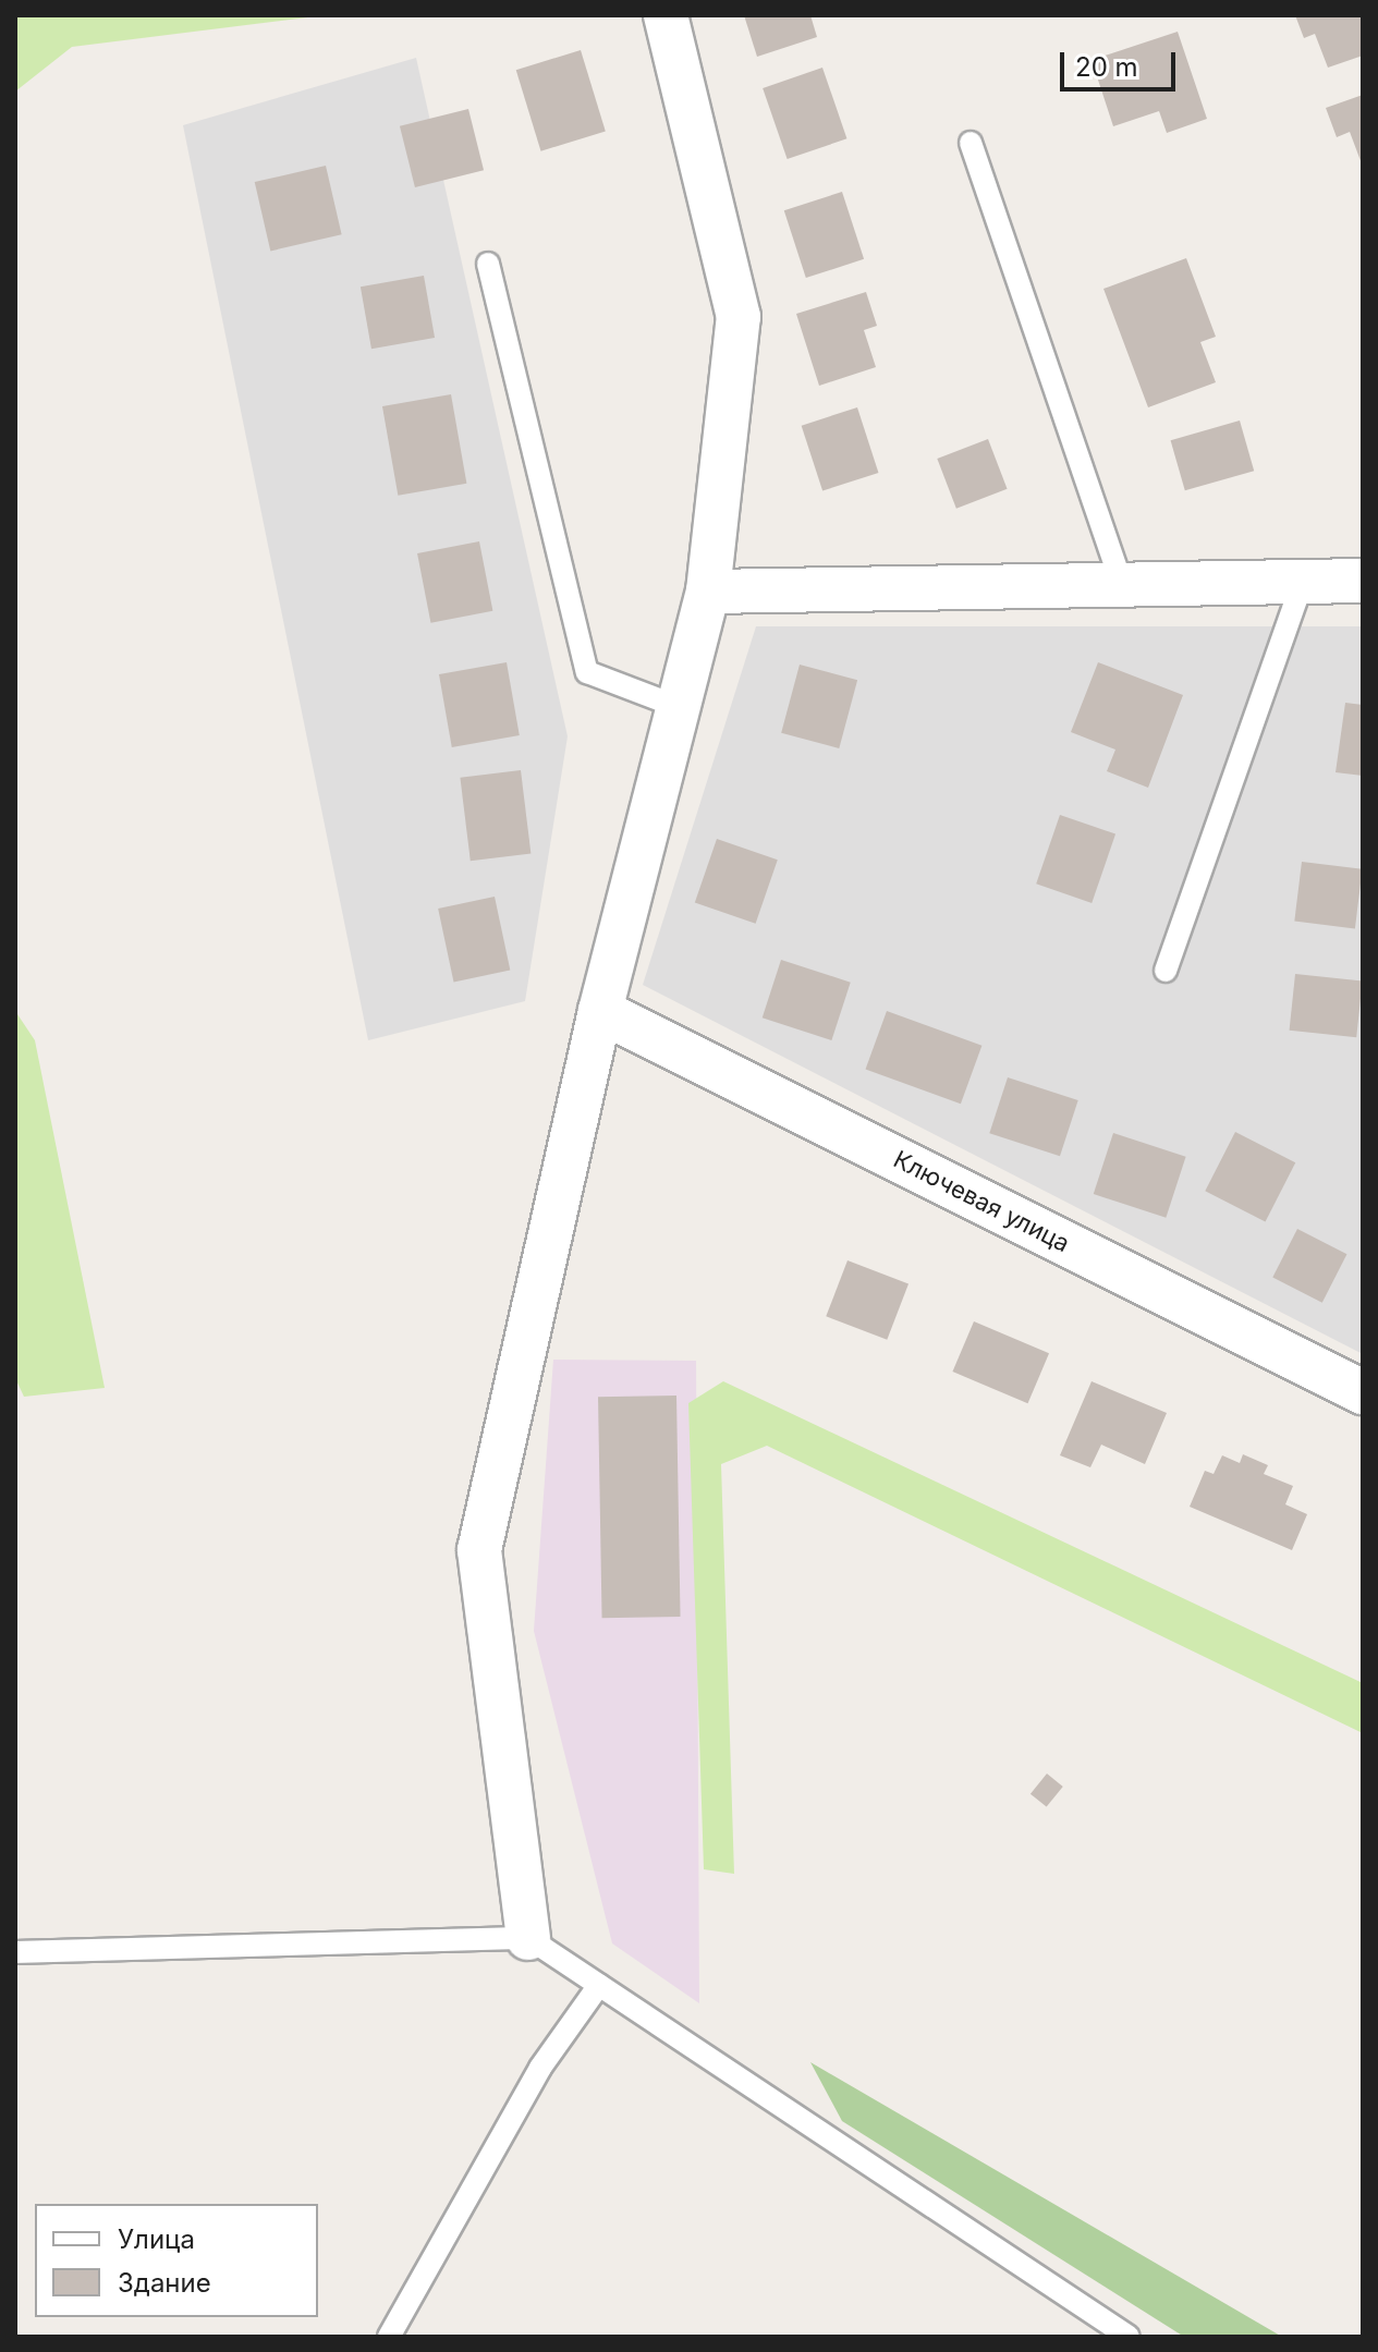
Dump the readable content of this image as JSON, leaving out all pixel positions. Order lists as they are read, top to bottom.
{
  "streets": {
    "street": ["Ключевая улица"]
  },
  "legend": ["Улица", "Здание"],
  "scale_bar": "20 m"
}
